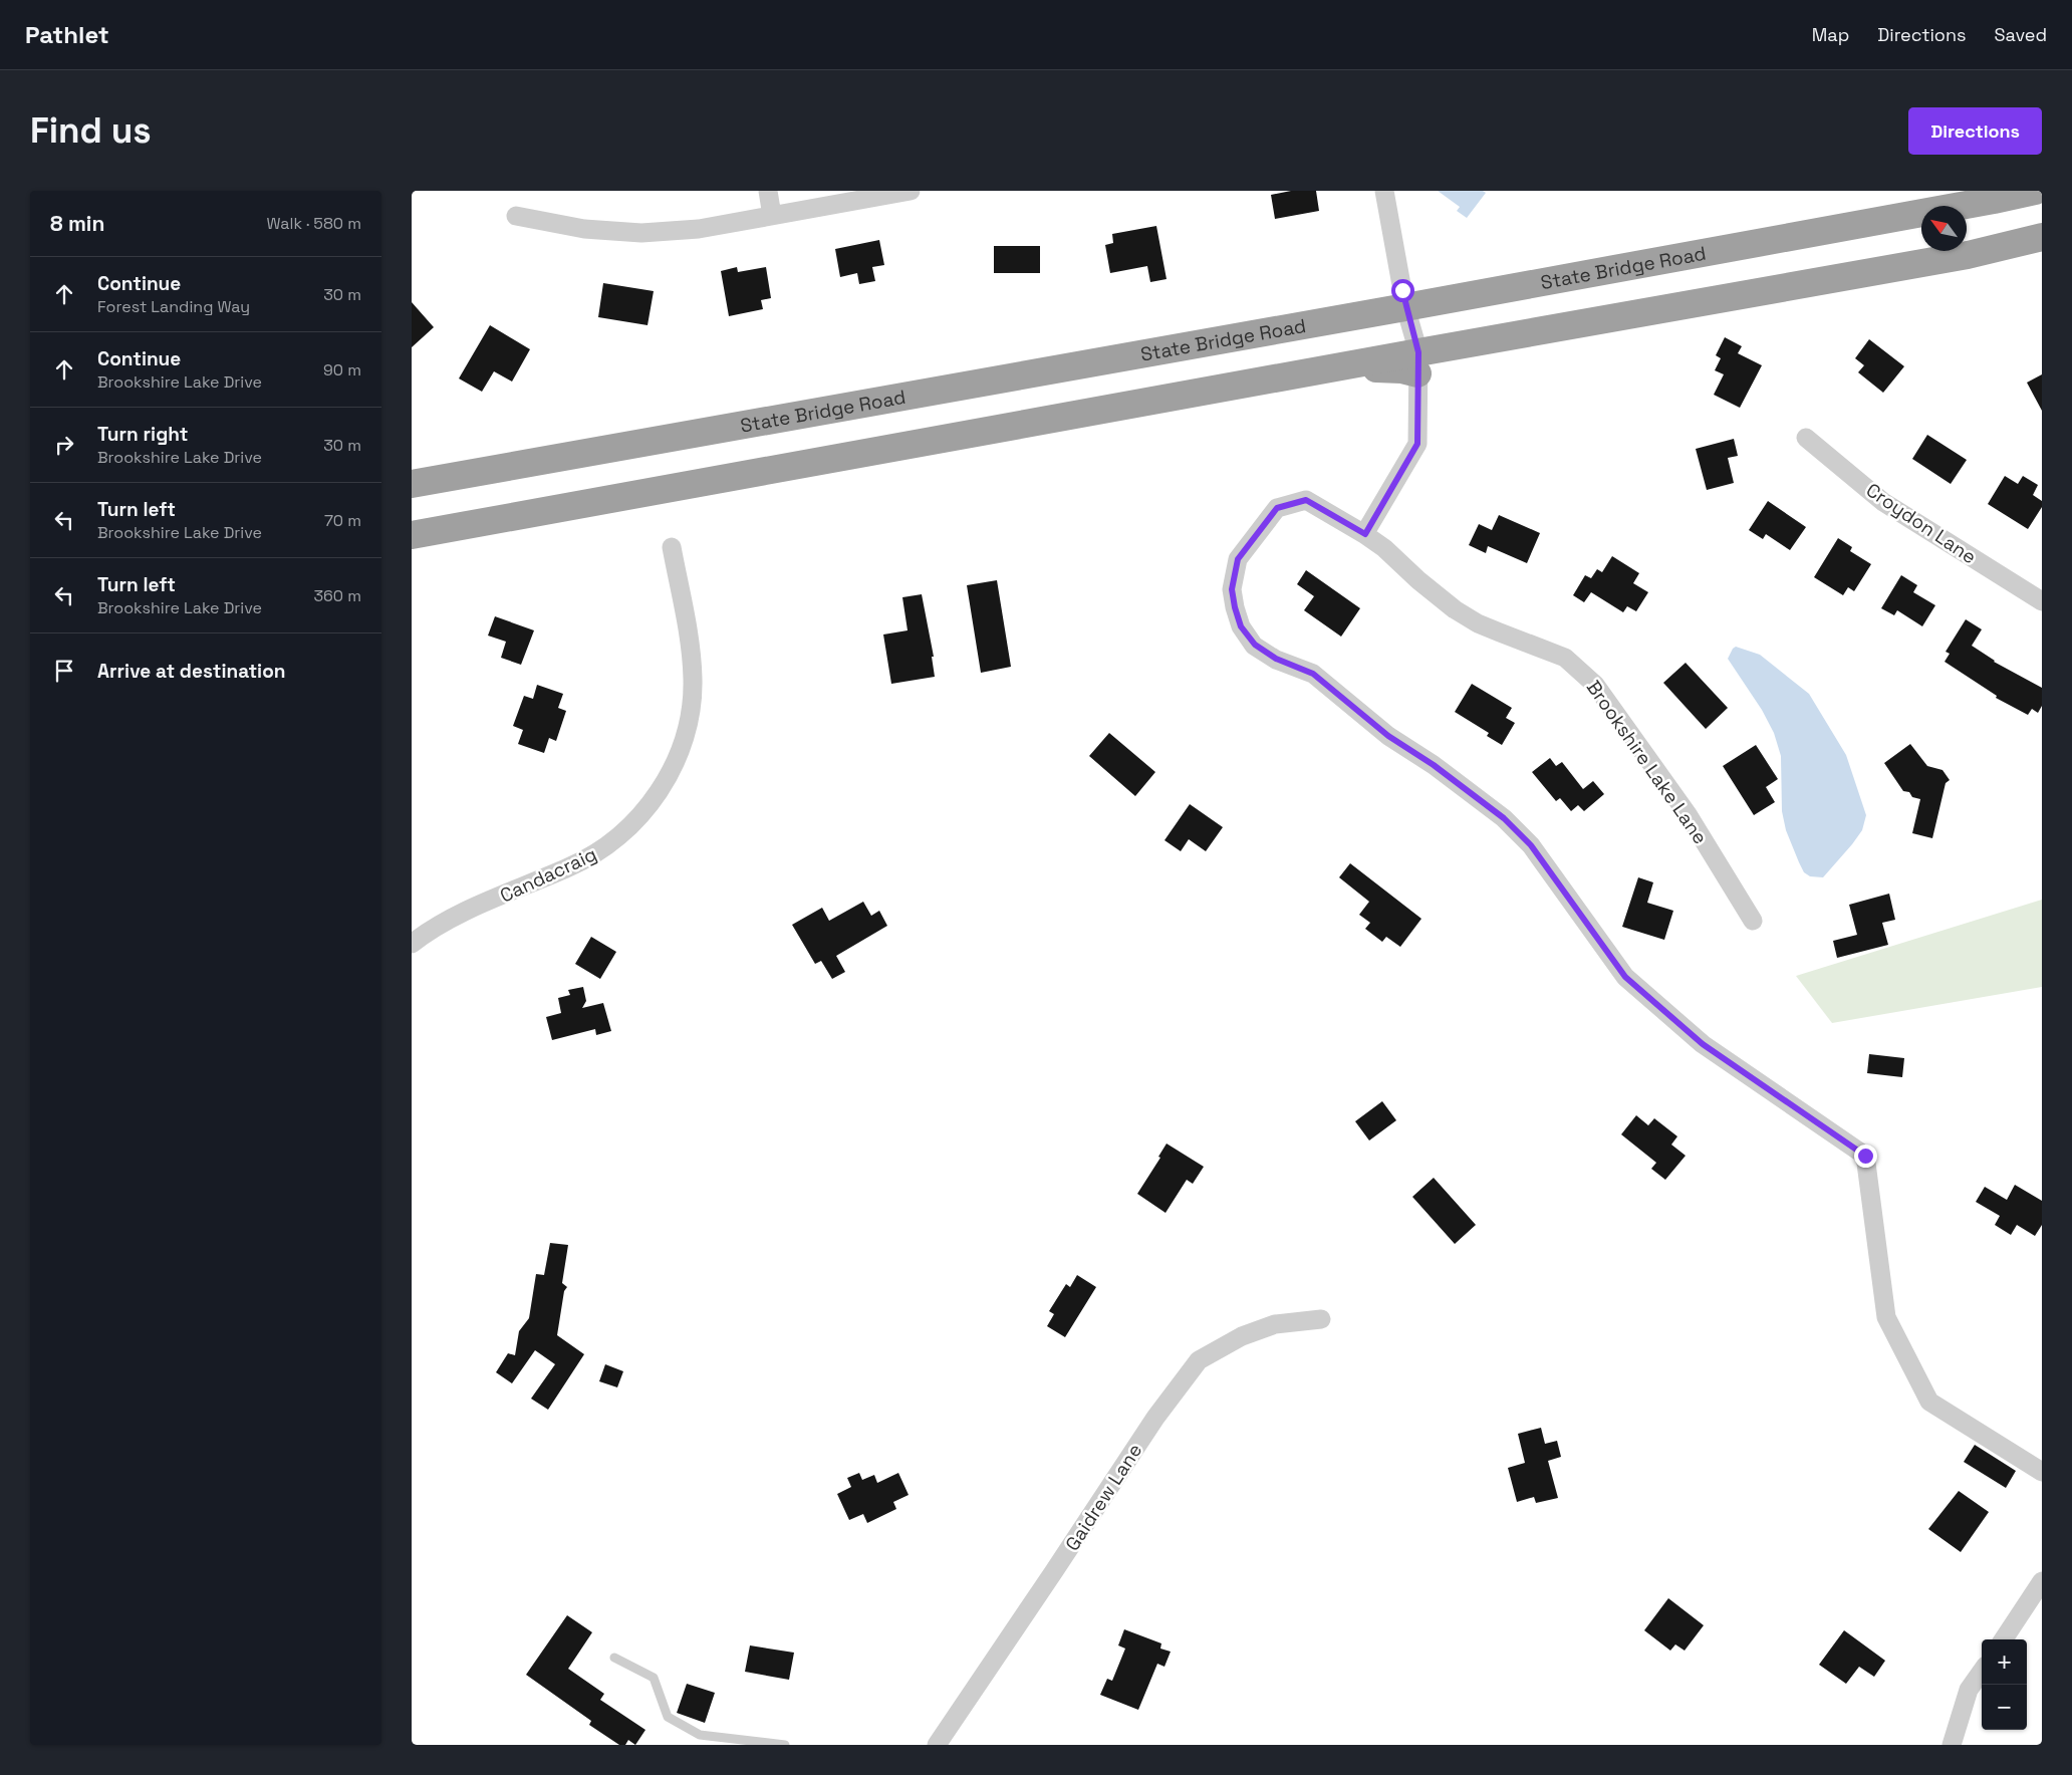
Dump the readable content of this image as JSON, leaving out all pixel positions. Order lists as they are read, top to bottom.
{
  "streets": {
    "highway": ["State Bridge Road"],
    "street": [
      "Croydon Lane",
      "Brookshire Lake Lane",
      "Candacraig",
      "Gaidrew Lane"
    ]
  },
  "north": "top left",
  "page": {
    "header": "Pathlet",
    "nav": ["Map", "Directions", "Saved"],
    "buttons": "Directions",
    "title": "Find us",
    "heading": ["8 min", "Walk · 580 m"],
    "list": [
      ["Continue", "Forest Landing Way", "30 m"],
      ["Continue", "Brookshire Lake Drive", "90 m"],
      ["Turn right", "Brookshire Lake Drive", "30 m"],
      ["Turn left", "Brookshire Lake Drive", "70 m"],
      ["Turn left", "Brookshire Lake Drive", "360 m"],
      "Arrive at destination"
    ],
    "map_buttons": ["+", "−"]
  }
}
